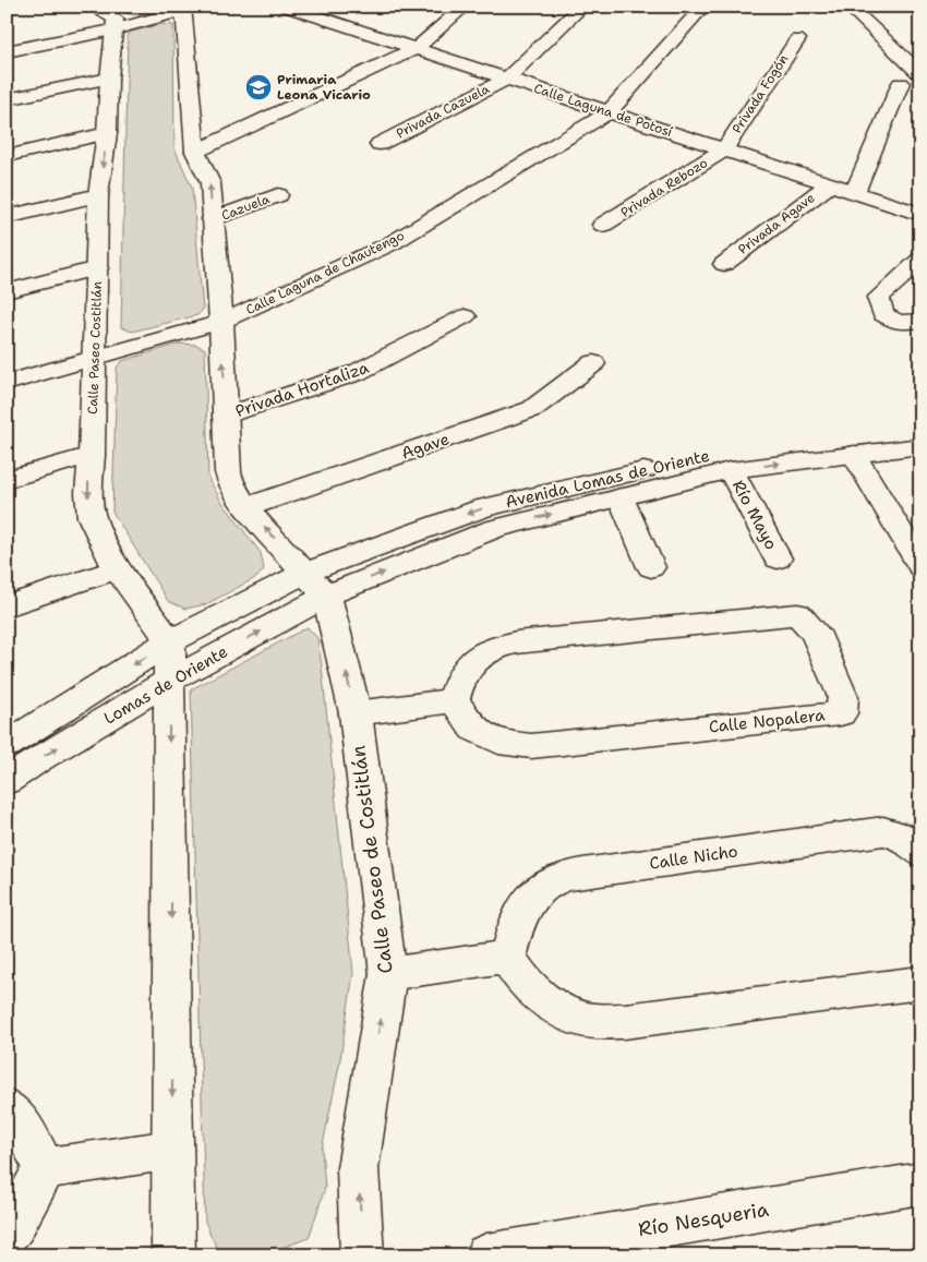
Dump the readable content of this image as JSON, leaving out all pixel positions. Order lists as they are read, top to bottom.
{
  "streets": {
    "street": [
      "Privada Fogón",
      "Calle Laguna de Potosí",
      "Privada Cazuela",
      "Privada Rebozo",
      "Cazuela",
      "Privada Agave",
      "Calle Laguna de Chautengo",
      "Calle Paseo Costitlán",
      "Privada Hortaliza",
      "Agave",
      "Avenida Lomas de Oriente",
      "Río Mayo",
      "Lomas de Oriente",
      "Calle Nopalera",
      "Calle Nicho",
      "Calle Paseo de Costitlán",
      "Río Nesqueria"
    ]
  },
  "crossings": [
    ["Privada Fogón", "Calle Laguna de Potosí"],
    ["Privada Fogón", "Privada Rebozo"],
    ["Calle Laguna de Potosí", "Privada Cazuela"],
    ["Calle Laguna de Potosí", "Privada Rebozo"],
    ["Calle Laguna de Potosí", "Privada Agave"],
    ["Calle Laguna de Potosí", "Calle Laguna de Chautengo"],
    ["Calle Laguna de Chautengo", "Calle Paseo Costitlán"],
    ["Calle Paseo Costitlán", "Lomas de Oriente"],
    ["Avenida Lomas de Oriente", "Río Mayo"],
    ["Avenida Lomas de Oriente", "Lomas de Oriente"],
    ["Avenida Lomas de Oriente", "Calle Paseo de Costitlán"],
    ["Lomas de Oriente", "Calle Paseo de Costitlán"]
  ],
  "places": {
    "school or university": ["Primaria Leona Vicario"]
  }
}
